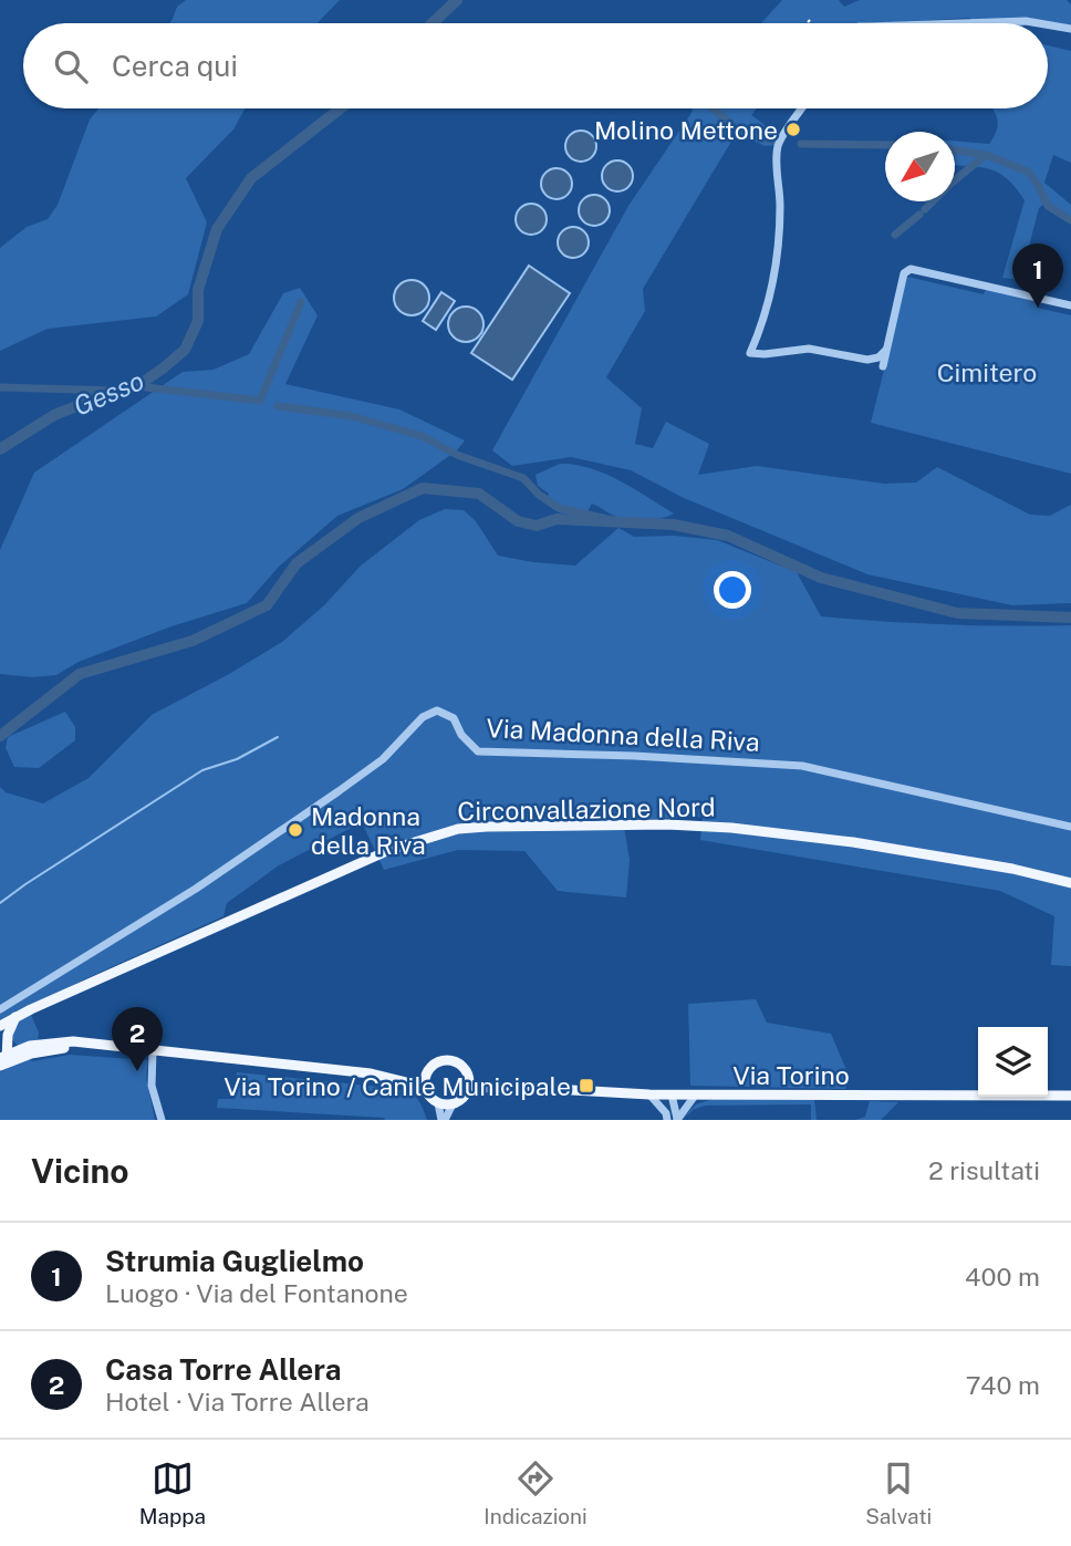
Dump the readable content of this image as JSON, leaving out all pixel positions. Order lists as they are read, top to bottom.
{
  "streets": {
    "main road": ["Circonvallazione Nord", "Via Torino"],
    "street": ["Via Madonna della Riva"]
  },
  "water": ["Gesso"],
  "parks": ["Cimitero"],
  "places": {
    "other": ["Molino Mettone", "Madonna della Riva"],
    "transit": ["Via Torino / Canile Municipale"]
  },
  "north": "bottom left",
  "page": {
    "search": "Cerca qui",
    "pins": ["1", "2"],
    "heading": ["Vicino", "2 risultati"],
    "list": [
      {
        "mark": "1",
        "name": "Strumia Guglielmo",
        "note": "Luogo · Via del Fontanone",
        "value": "400 m"
      },
      {
        "mark": "2",
        "name": "Casa Torre Allera",
        "note": "Hotel · Via Torre Allera",
        "value": "740 m"
      }
    ],
    "nav": ["Mappa", "Indicazioni", "Salvati"]
  }
}
